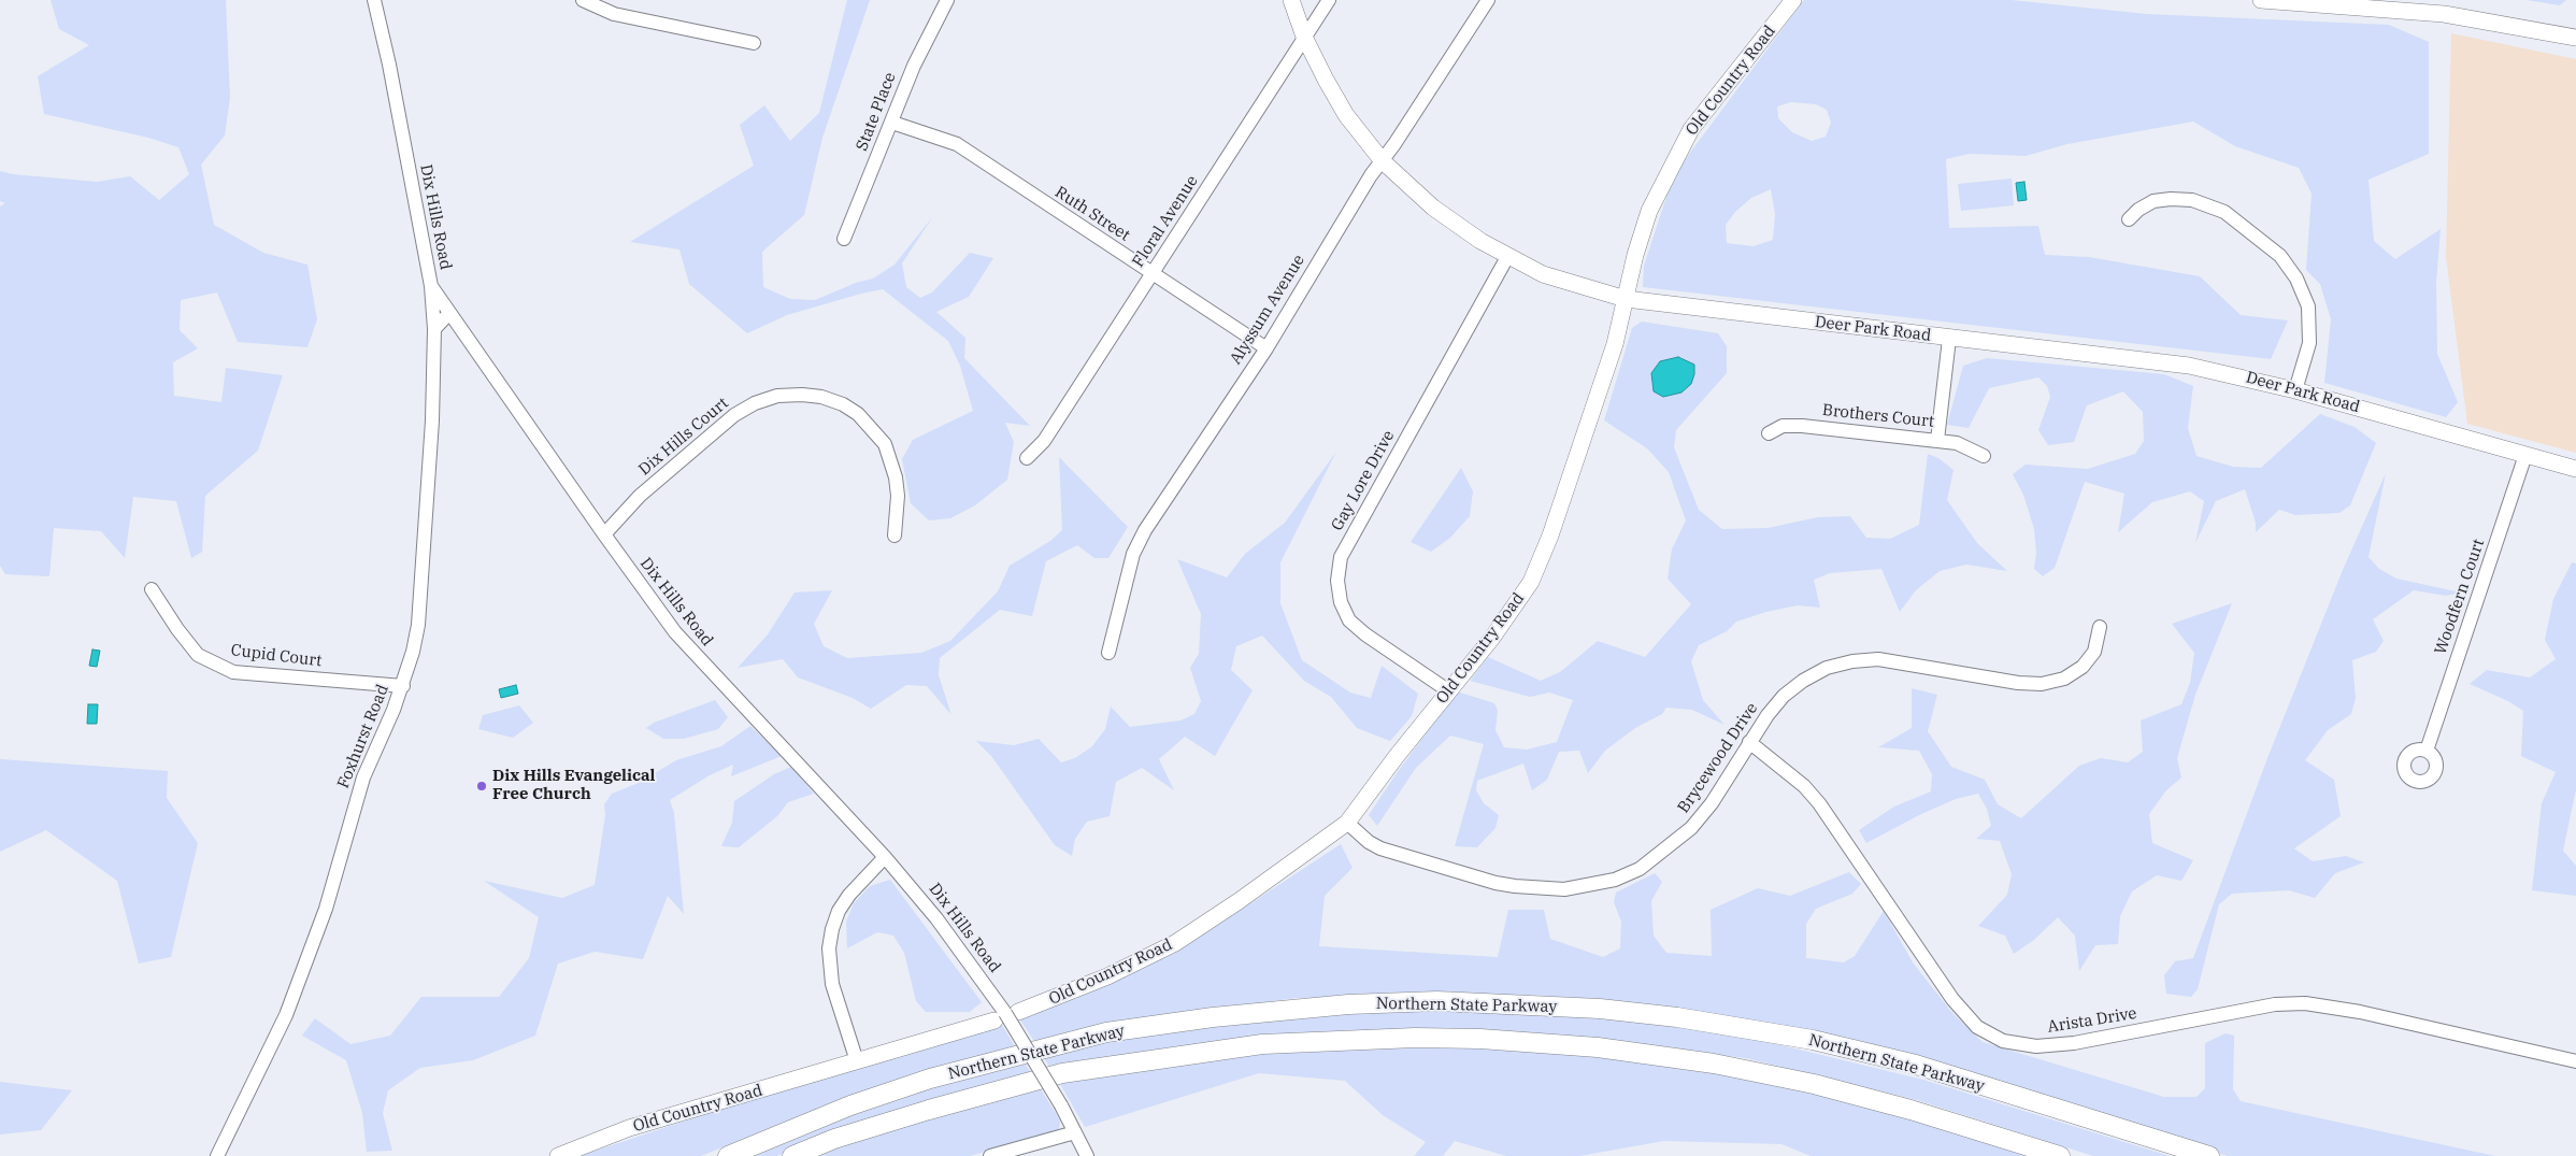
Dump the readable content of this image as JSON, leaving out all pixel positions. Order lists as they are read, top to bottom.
{
  "streets": {
    "highway": ["Northern State Parkway"],
    "main road": ["Old Country Road", "Deer Park Road"],
    "street": [
      "State Place",
      "Ruth Street",
      "Dix Hills Road",
      "Floral Avenue",
      "Alyssum Avenue",
      "Brothers Court",
      "Dix Hills Court",
      "Gay Lore Drive",
      "Woodfern Court",
      "Cupid Court",
      "Foxhurst Road",
      "Brycewood Drive",
      "Arista Drive"
    ]
  },
  "crossings": [
    ["Old Country Road", "Deer Park Road"],
    ["Old Country Road", "Gay Lore Drive"],
    ["Old Country Road", "Brycewood Drive"],
    ["State Place", "Ruth Street"],
    ["Ruth Street", "Floral Avenue"],
    ["Ruth Street", "Alyssum Avenue"],
    ["Dix Hills Road", "Dix Hills Court"],
    ["Dix Hills Road", "Foxhurst Road"],
    ["Floral Avenue", "Deer Park Road"],
    ["Alyssum Avenue", "Deer Park Road"],
    ["Deer Park Road", "Gay Lore Drive"],
    ["Deer Park Road", "Woodfern Court"],
    ["Cupid Court", "Foxhurst Road"],
    ["Brycewood Drive", "Arista Drive"]
  ],
  "places": ["Dix Hills Evangelical Free Church"]
}
